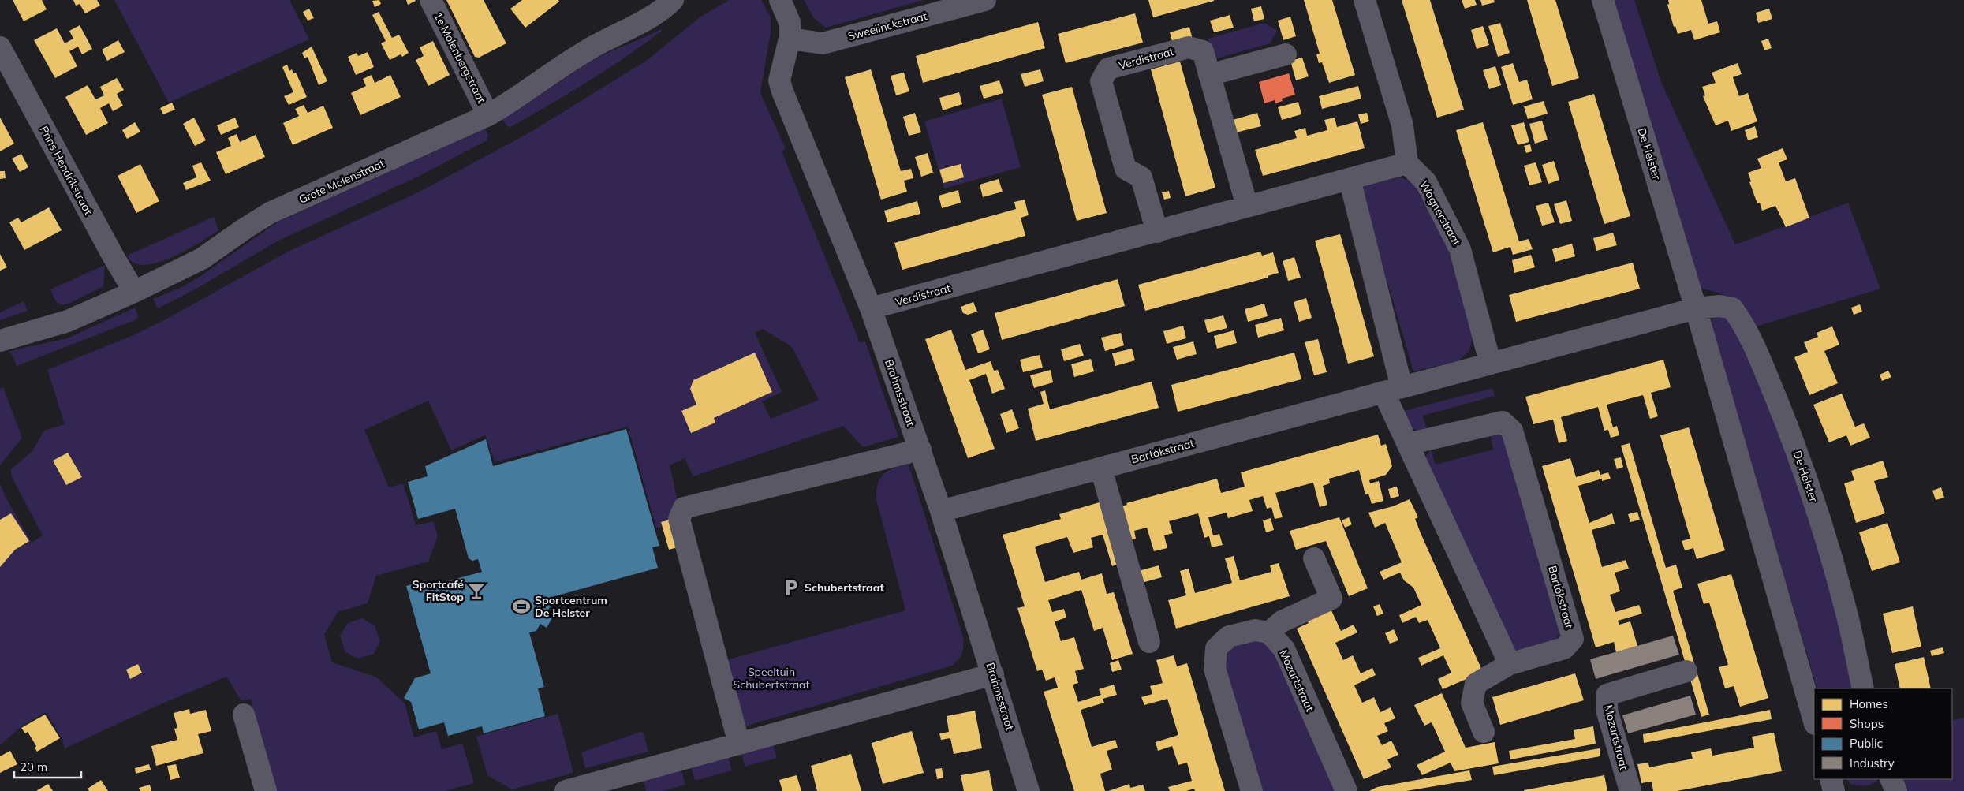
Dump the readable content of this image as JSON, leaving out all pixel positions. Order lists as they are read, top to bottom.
{
  "streets": {
    "street": [
      "Sweelinckstraat",
      "1e Molenbergstraat",
      "Verdistraat",
      "De Helster",
      "Prins Hendrikstraat",
      "Grote Molenstraat",
      "Wagnerstraat",
      "Brahmsstraat",
      "Bartókstraat",
      "Mozartstraat"
    ]
  },
  "crossings": [
    ["Sweelinckstraat", "Brahmsstraat"],
    ["1e Molenbergstraat", "Grote Molenstraat"],
    ["Verdistraat", "Wagnerstraat"],
    ["Verdistraat", "Brahmsstraat"],
    ["De Helster", "Bartókstraat"],
    ["Prins Hendrikstraat", "Grote Molenstraat"],
    ["Wagnerstraat", "Bartókstraat"],
    ["Brahmsstraat", "Bartókstraat"]
  ],
  "parks": ["Speeltuin Schubertstraat"],
  "places": {
    "parking": ["Schubertstraat"],
    "bar": ["Sportcafé FitStop"],
    "sports": ["Sportcentrum De Helster"]
  },
  "legend": [
    "Homes",
    "Shops",
    "Public",
    "Industry"
  ],
  "scale_bar": "20 m"
}
